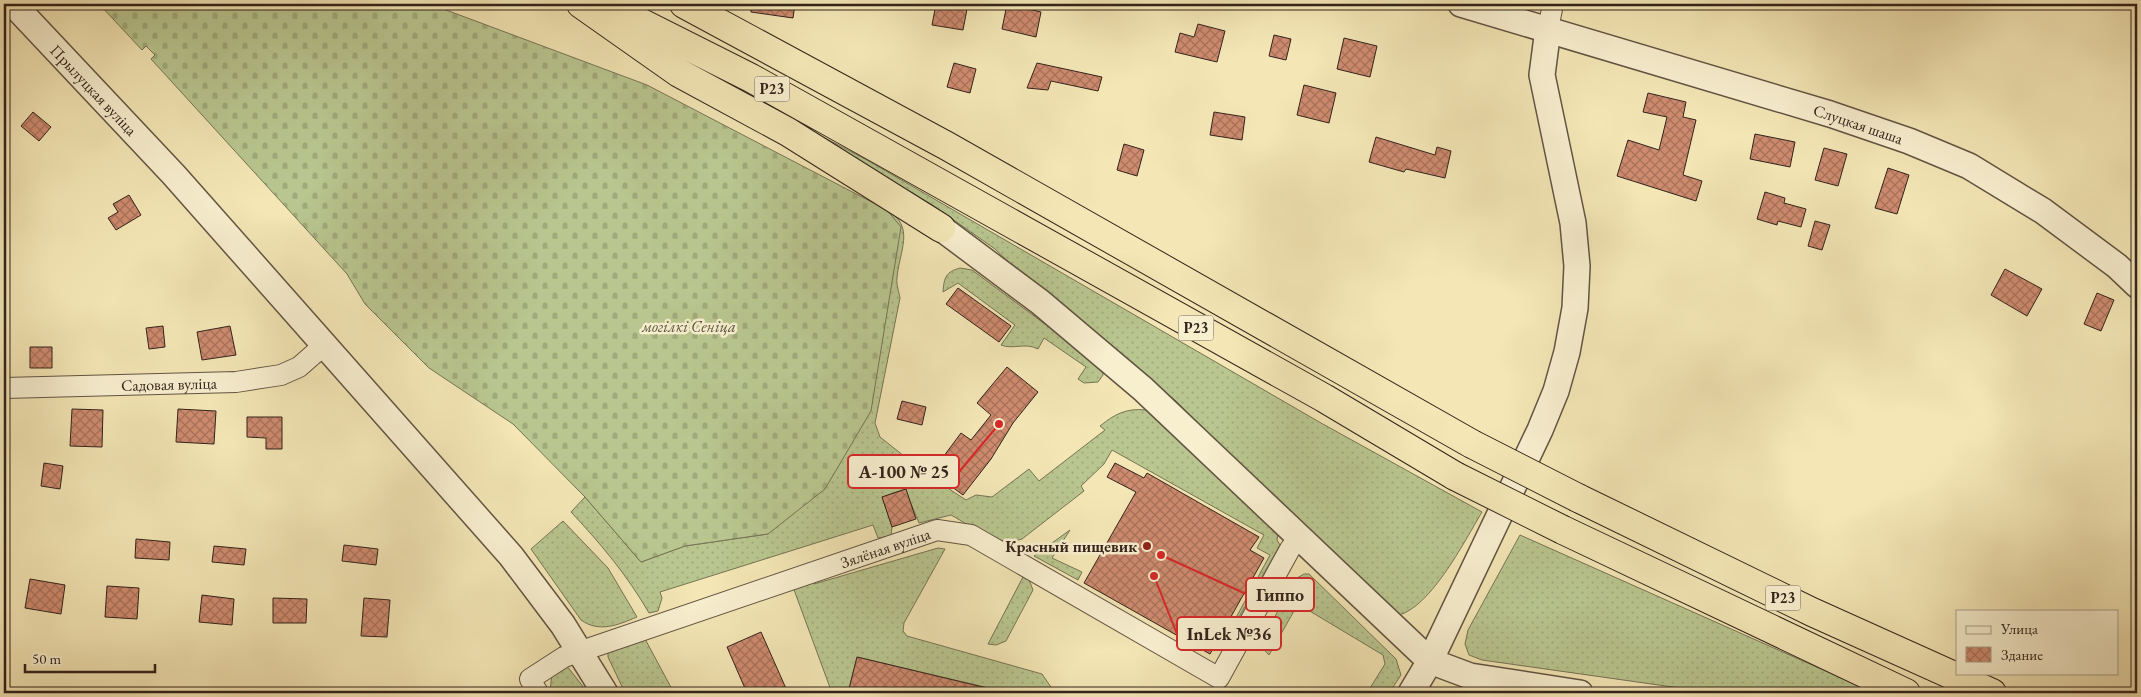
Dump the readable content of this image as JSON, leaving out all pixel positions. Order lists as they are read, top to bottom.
{
  "streets": {
    "highway": ["Р23"],
    "street": [
      "Прылуцкая вуліца",
      "Слуцкая шаша",
      "Садовая вуліца",
      "Зялёная вуліца"
    ]
  },
  "crossings": [
    ["Прылуцкая вуліца", "Садовая вуліца"],
    ["Прылуцкая вуліца", "Зялёная вуліца"]
  ],
  "parks": ["могілкі Сеніца"],
  "places": [
    "А-100 № 25",
    "Красный пищевик",
    "Гиппо",
    "InLek №36"
  ],
  "legend": ["Улица", "Здание"],
  "scale_bar": "50 m"
}
